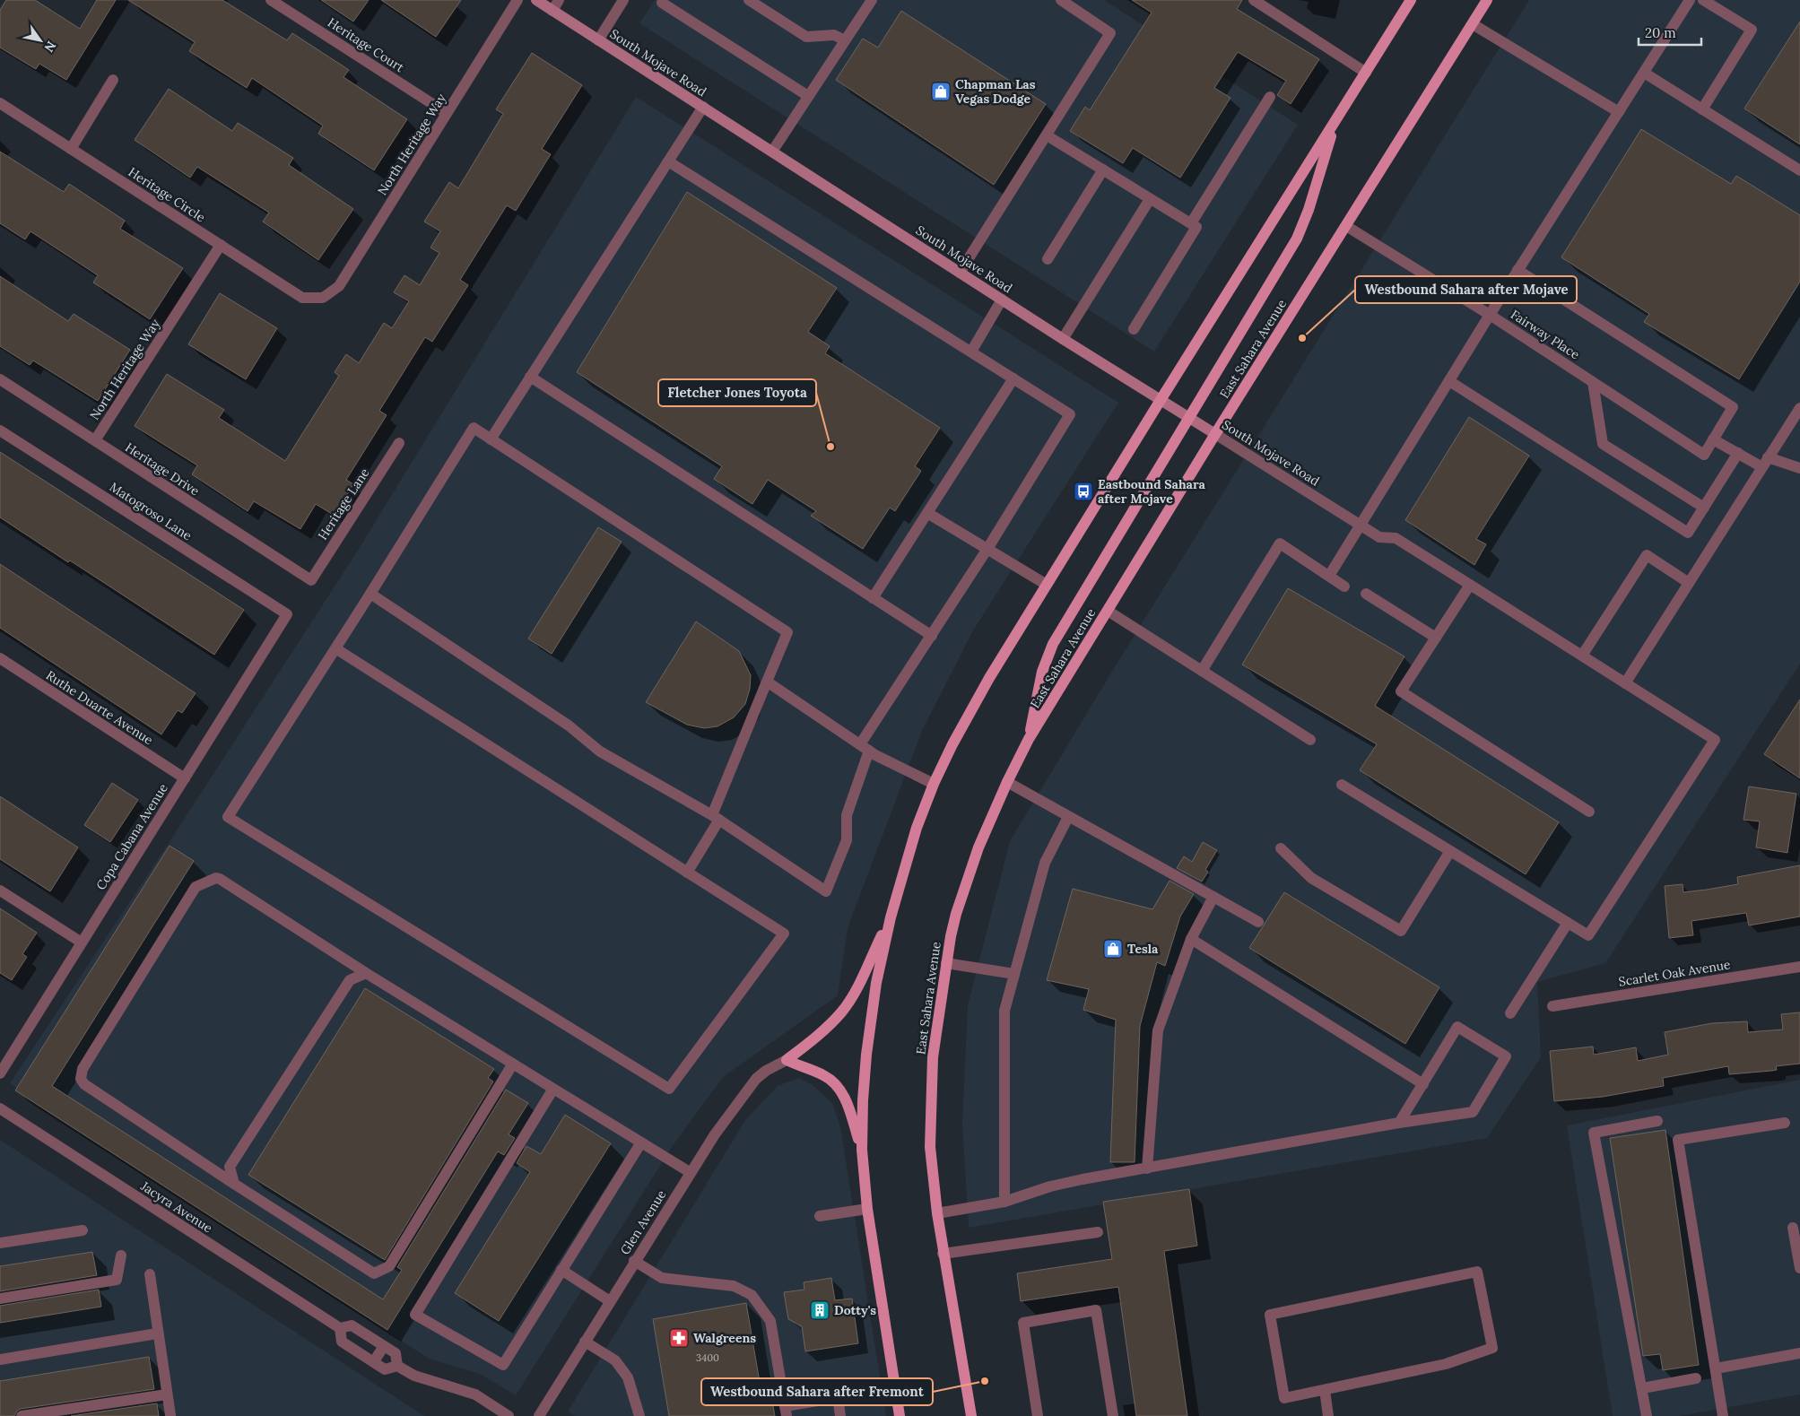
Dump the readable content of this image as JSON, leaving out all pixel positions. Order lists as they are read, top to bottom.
{
  "streets": {
    "main road": ["East Sahara Avenue"],
    "street": [
      "Heritage Court",
      "South Mojave Road",
      "North Heritage Way",
      "Heritage Circle",
      "Fairway Place",
      "Heritage Drive",
      "Heritage Lane",
      "Matogroso Lane",
      "Ruthe Duarte Avenue",
      "Copa Cabana Avenue",
      "Scarlet Oak Avenue",
      "Jacyra Avenue",
      "Glen Avenue"
    ]
  },
  "crossings": [
    ["Heritage Court", "North Heritage Way"],
    ["South Mojave Road", "East Sahara Avenue"],
    ["North Heritage Way", "Heritage Circle"],
    ["North Heritage Way", "Heritage Drive"],
    ["Fairway Place", "East Sahara Avenue"],
    ["Heritage Drive", "Heritage Lane"],
    ["Matogroso Lane", "Copa Cabana Avenue"],
    ["Ruthe Duarte Avenue", "Copa Cabana Avenue"]
  ],
  "places": {
    "shop": ["Chapman Las Vegas Dodge", "Tesla"],
    "other": ["Westbound Sahara after Mojave", "Fletcher Jones Toyota", "Westbound Sahara after Fremont"],
    "bus stop": ["Eastbound Sahara after Mojave"],
    "building": ["Dotty's"],
    "pharmacy": ["Walgreens"]
  },
  "house_numbers": ["3400"],
  "scale_bar": "20 m",
  "north": "bottom right"
}
